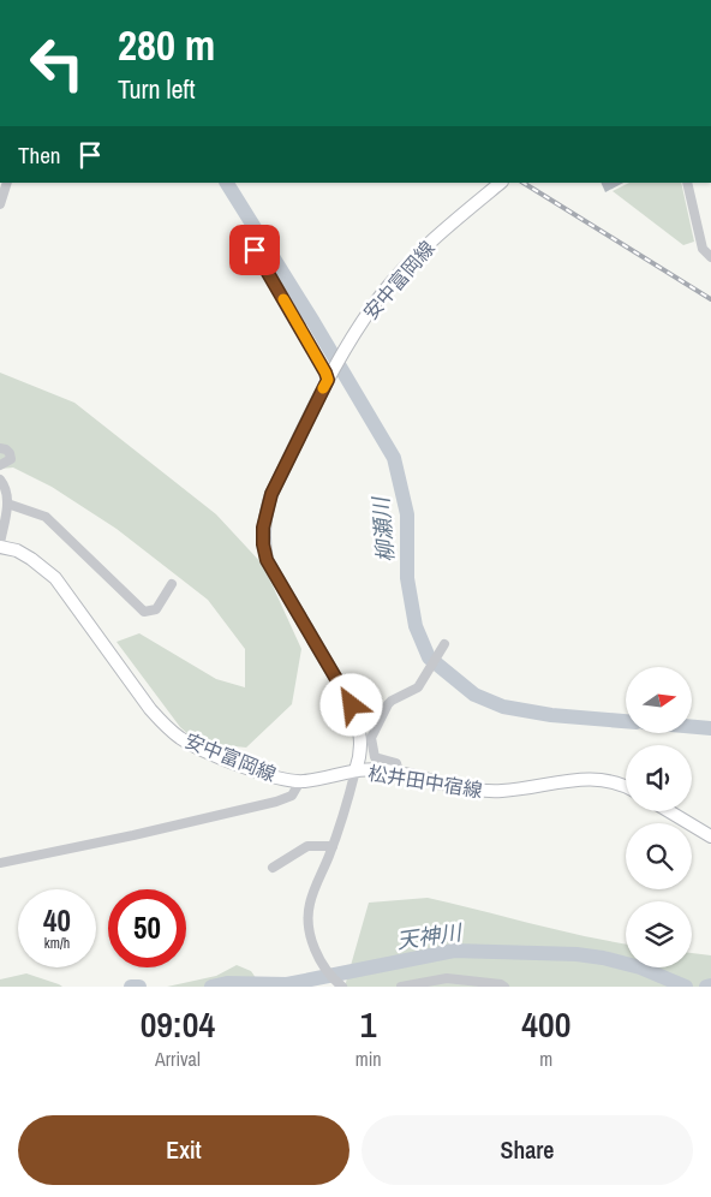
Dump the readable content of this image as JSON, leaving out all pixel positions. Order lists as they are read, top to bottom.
{
  "streets": {
    "main road": ["安中富岡線", "松井田中宿線"]
  },
  "crossings": [
    ["安中富岡線", "松井田中宿線"]
  ],
  "water": ["柳瀬川", "天神川"],
  "north": "right",
  "page": {
    "turn": ["280 m", "Turn left"],
    "then": "Then",
    "speed": "40 km/h",
    "limit": "50",
    "eta": [
      "09:04",
      "Arrival",
      "1",
      "min",
      "400",
      "m"
    ],
    "buttons": ["Exit", "Share"]
  }
}
